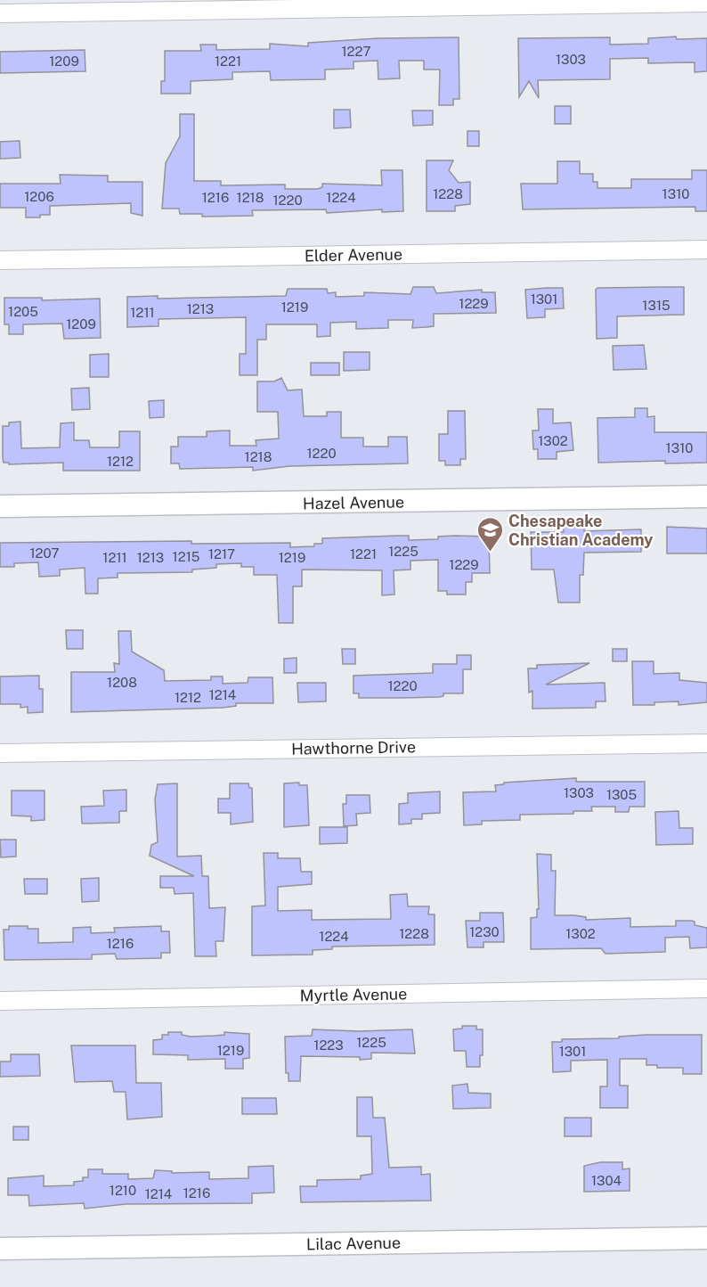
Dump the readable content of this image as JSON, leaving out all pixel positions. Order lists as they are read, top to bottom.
{
  "streets": {
    "street": [
      "Elder Avenue",
      "Hazel Avenue",
      "Hawthorne Drive",
      "Myrtle Avenue",
      "Lilac Avenue"
    ]
  },
  "places": {
    "school or university": ["Chesapeake Christian Academy"]
  },
  "house_numbers": [
    "1227",
    "1303",
    "1209",
    "1221",
    "1228",
    "1310",
    "1206",
    "1216",
    "1218",
    "1224",
    "1220",
    "1301",
    "1229",
    "1315",
    "1219",
    "1213",
    "1205",
    "1211",
    "1209",
    "1302",
    "1310",
    "1220",
    "1218",
    "1212",
    "1225",
    "1207",
    "1217",
    "1221",
    "1215",
    "1211",
    "1213",
    "1219",
    "1229",
    "1208",
    "1220",
    "1214",
    "1212",
    "1303",
    "1305",
    "1230",
    "1228",
    "1302",
    "1224",
    "1216",
    "1225",
    "1223",
    "1219",
    "1301",
    "1304",
    "1210",
    "1216",
    "1214"
  ]
}
